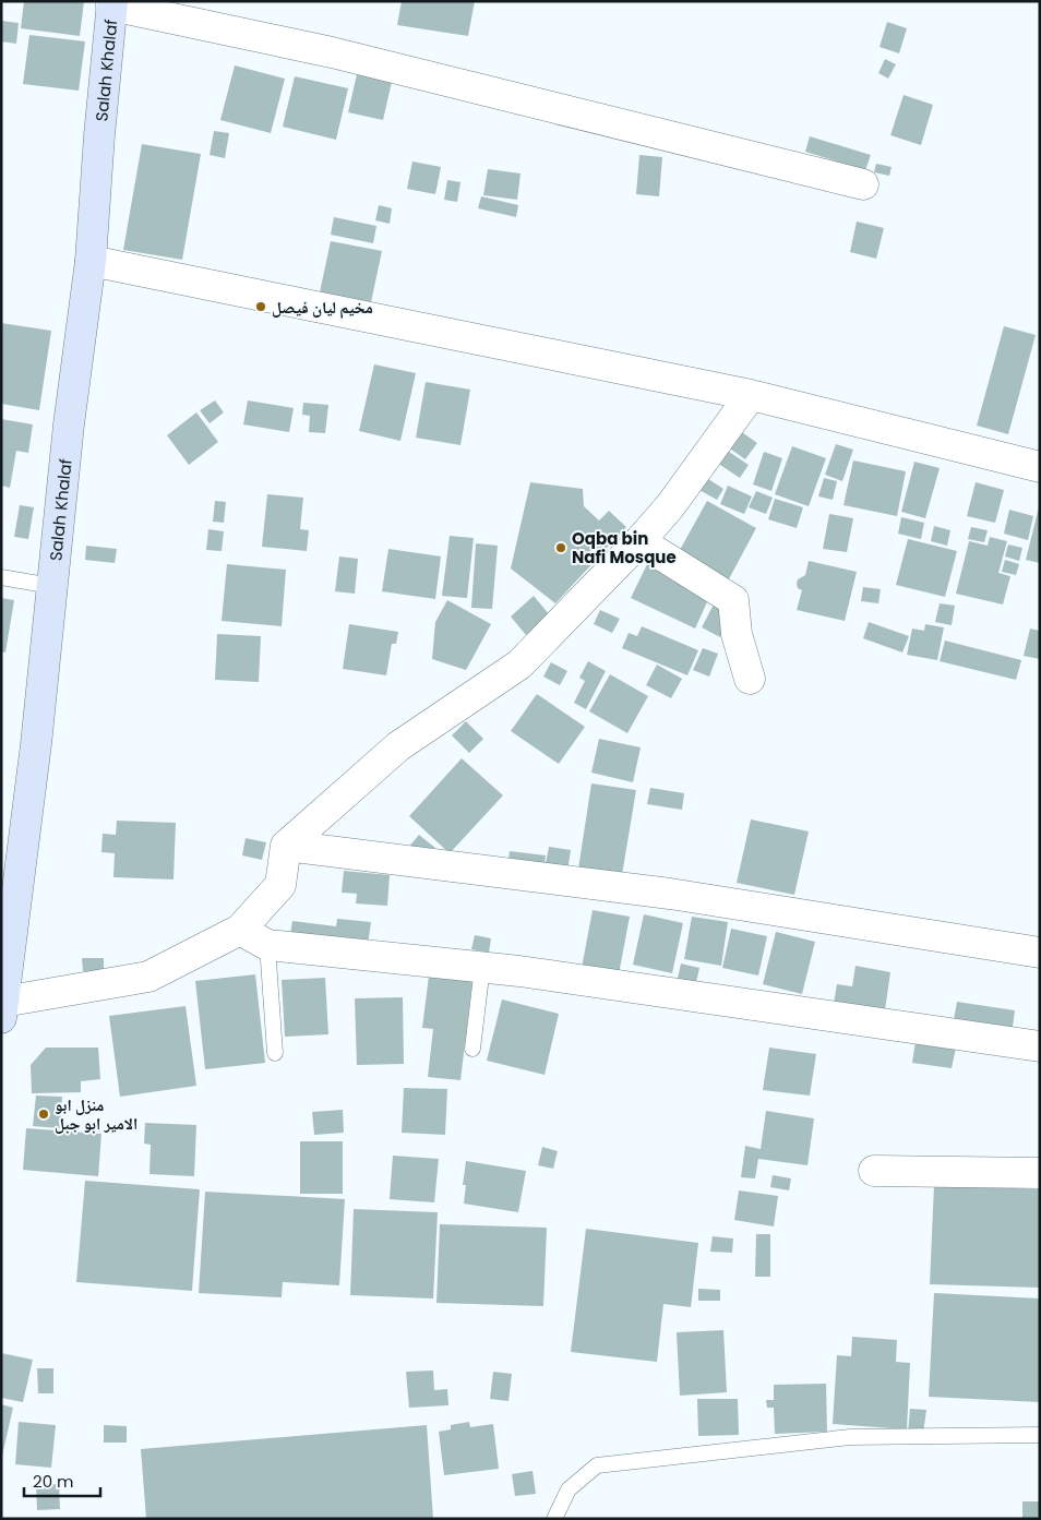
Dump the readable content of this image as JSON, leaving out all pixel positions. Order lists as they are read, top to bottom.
{
  "streets": {
    "street": ["Salah Khalaf"]
  },
  "places": ["مخيم ليان فيصل", "Oqba bin Nafi Mosque", "منزل ابو الامير ابو جبل"],
  "scale_bar": "20 m"
}
